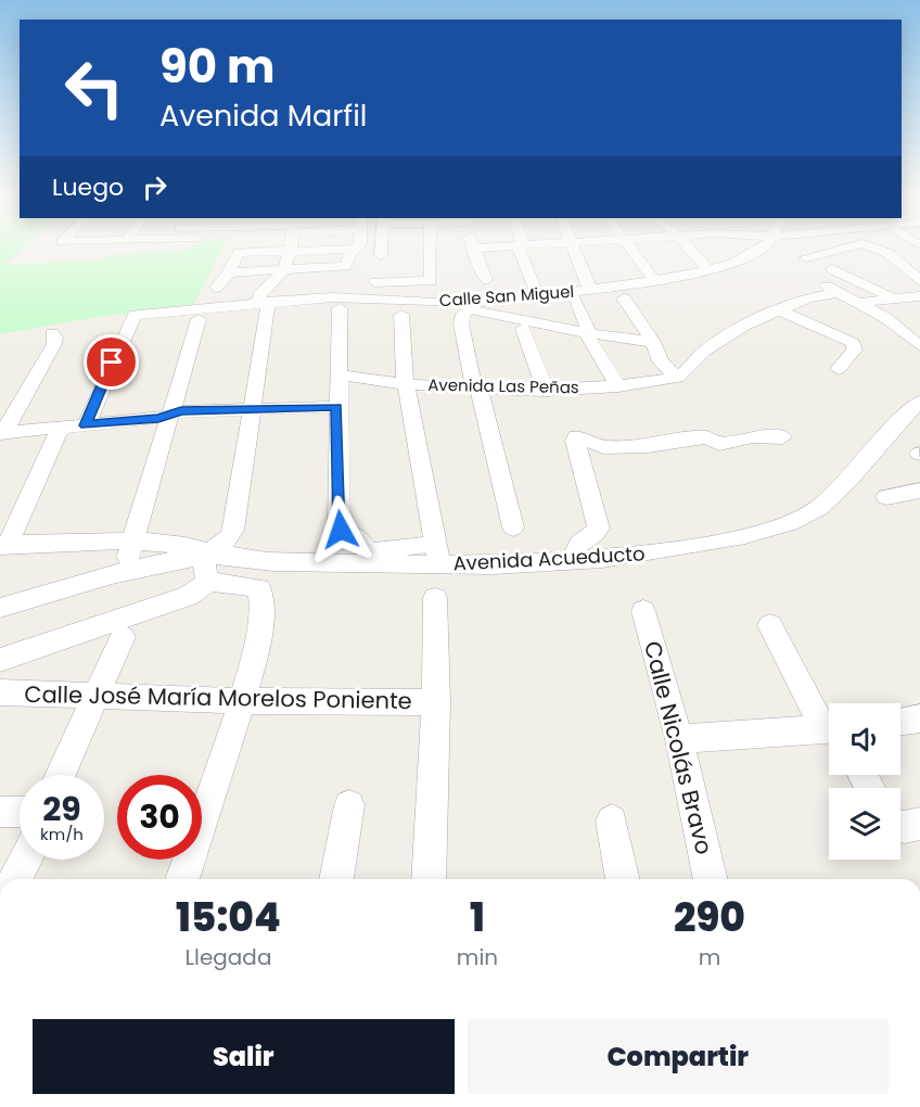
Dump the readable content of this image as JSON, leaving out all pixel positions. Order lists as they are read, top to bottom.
{
  "streets": {
    "street": [
      "Calle San Miguel",
      "Avenida Las Peñas",
      "Avenida Acueducto",
      "Calle José María Morelos Poniente",
      "Calle Nicolás Bravo"
    ]
  },
  "page": {
    "turn": ["90 m", "Avenida Marfil"],
    "then": "Luego",
    "speed": "29 km/h",
    "limit": "30",
    "eta": [
      "15:04",
      "Llegada",
      "1",
      "min",
      "290",
      "m"
    ],
    "buttons": ["Salir", "Compartir"]
  }
}
